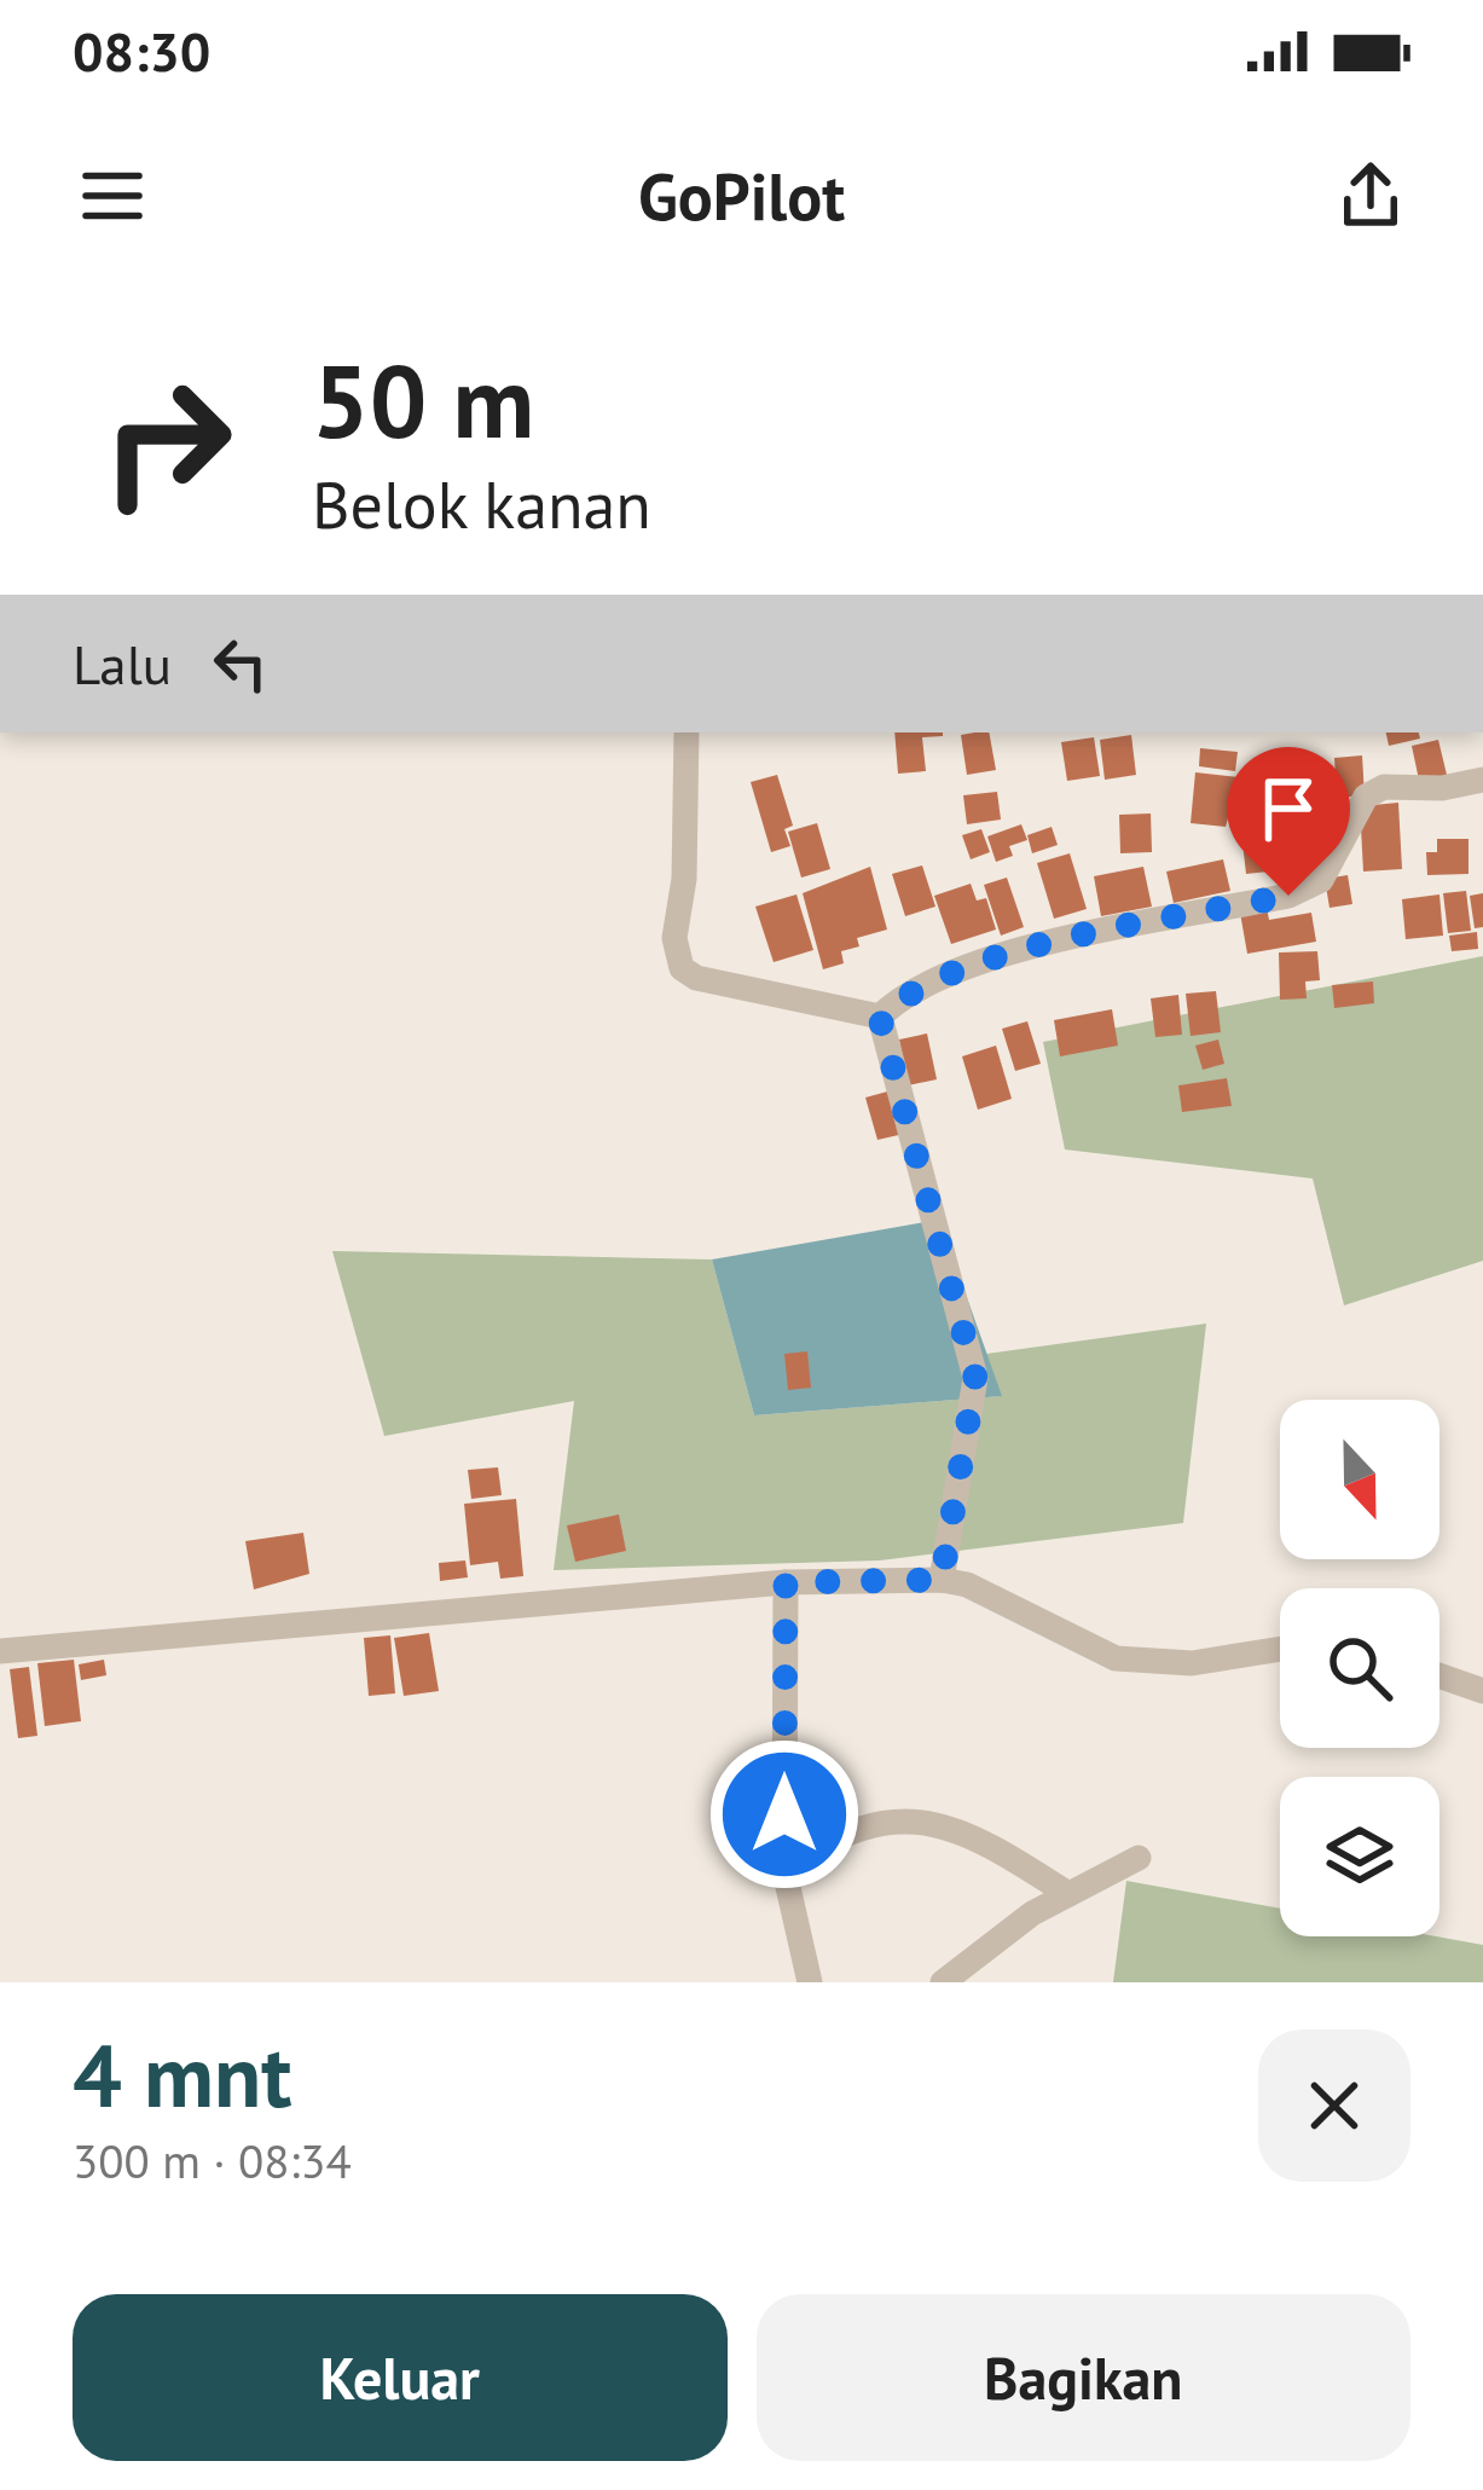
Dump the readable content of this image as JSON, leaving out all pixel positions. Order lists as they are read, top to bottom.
{
  "north": "bottom",
  "page": {
    "status": "08:30",
    "header": "GoPilot",
    "turn": ["50 m", "Belok kanan"],
    "then": "Lalu",
    "heading": ["4 mnt", "300 m · 08:34"],
    "buttons": ["Keluar", "Bagikan"]
  }
}
